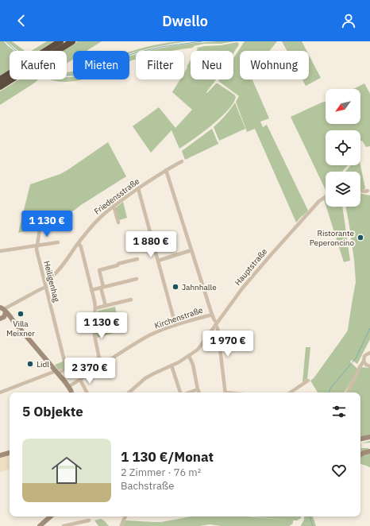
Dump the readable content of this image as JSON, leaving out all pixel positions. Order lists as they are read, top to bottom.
{
  "streets": {
    "street": [
      "Friedensstraße",
      "Hauptstraße",
      "Heiligenhag",
      "Kirchenstraße"
    ]
  },
  "crossings": [
    ["Friedensstraße", "Heiligenhag"]
  ],
  "places": [
    "Ristorante Peperoncino",
    "Jahnhalle",
    "Villa Meixner",
    "Lidl"
  ],
  "north": "bottom left",
  "page": {
    "header": "Dwello",
    "chip": [
      "Kaufen",
      "Mieten",
      "Filter",
      "Neu",
      "Wohnung"
    ],
    "price": [
      "1 130 €",
      "1 880 €",
      "1 130 €",
      "1 970 €",
      "2 370 €"
    ],
    "heading": "5 Objekte",
    "list": [
      {
        "name": "1 130 €/Monat",
        "note": "2 Zimmer · 76 m² · Bachstraße"
      }
    ]
  }
}
